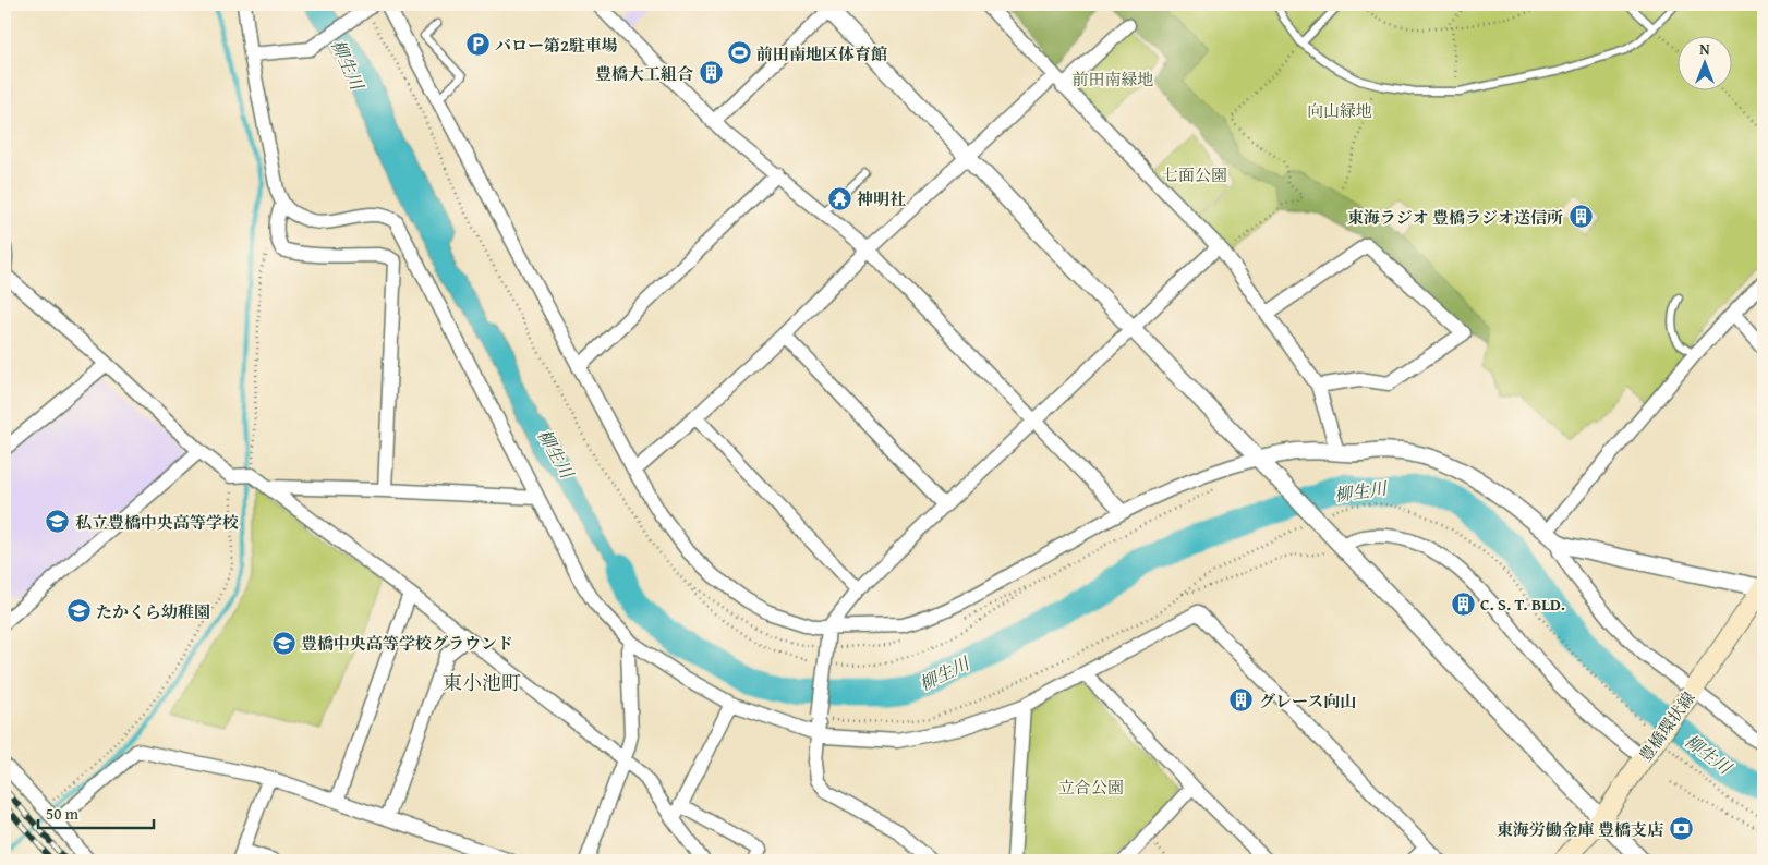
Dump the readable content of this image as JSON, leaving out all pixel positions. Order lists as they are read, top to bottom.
{
  "streets": {
    "main road": ["豊橋環状線"]
  },
  "districts": ["東小池町"],
  "water": ["柳生川"],
  "parks": [
    "前田南緑地",
    "向山緑地",
    "七面公園",
    "立合公園"
  ],
  "places": {
    "parking": ["バロー第2駐車場"],
    "sports": ["前田南地区体育館"],
    "building": [
      "豊橋大工組合",
      "東海ラジオ 豊橋ラジオ送信所",
      "C. S. T. BLD.",
      "グレース向山"
    ],
    "temple": ["神明社"],
    "school or university": ["私立豊橋中央高等学校", "たかくら幼稚園", "豊橋中央高等学校グラウンド"],
    "bank": ["東海労働金庫 豊橋支店"]
  },
  "scale_bar": "50 m",
  "north": "top"
}
